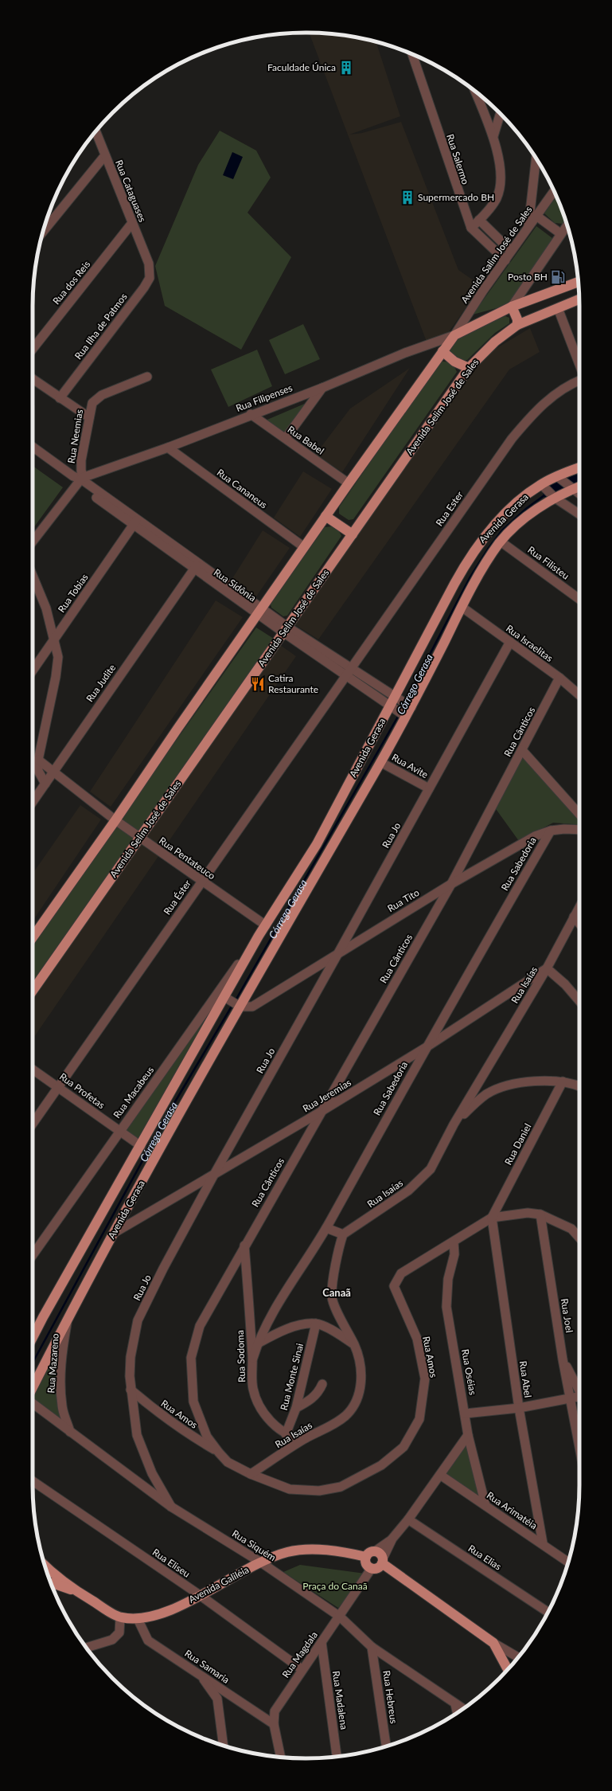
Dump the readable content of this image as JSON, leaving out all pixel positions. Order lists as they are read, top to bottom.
{
  "streets": {
    "main road": ["Avenida Selim José de Sales", "Avenida Gerasa", "Avenida Galiléia"],
    "street": [
      "Rua Salermo",
      "Rua Cataguases",
      "Avenida Salim José de Sales",
      "Rua dos Reis",
      "Rua Ilha de Patmos",
      "Rua Filipenses",
      "Rua Neemias",
      "Rua Babel",
      "Rua Cananeus",
      "Rua Ester",
      "Rua Filisteu",
      "Rua Sidônia",
      "Rua Tobias",
      "Rua Israelitas",
      "Rua Judite",
      "Rua Cânticos",
      "Rua Avite",
      "Rua Jo",
      "Rua Pentateuco",
      "Rua Sabedoria",
      "Rua Éster",
      "Rua Tito",
      "Rua Isaías",
      "Rua Profetas",
      "Rua Macabeus",
      "Rua Jeremias",
      "Rua Daniel",
      "Rua Joel",
      "Rua Sodoma",
      "Rua Amos",
      "Rua Mazareno",
      "Rua Oséias",
      "Rua Monte Sinai",
      "Rua Abel",
      "Rua Arimatéia",
      "Rua Siquém",
      "Rua Elias",
      "Rua Eliseu",
      "Rua Magdala",
      "Rua Samaria",
      "Rua Hebreus",
      "Rua Madalena"
    ]
  },
  "crossings": [
    ["Rua Salermo", "Avenida Salim José de Sales"],
    ["Rua Cataguases", "Rua dos Reis"],
    ["Rua Cataguases", "Rua Ilha de Patmos"],
    ["Avenida Salim José de Sales", "Rua Filipenses"],
    ["Rua Filipenses", "Rua Neemias"],
    ["Rua Filipenses", "Rua Babel"],
    ["Rua Filipenses", "Rua Cananeus"],
    ["Rua Filipenses", "Rua Sidônia"],
    ["Avenida Selim José de Sales", "Rua Sidônia"],
    ["Avenida Selim José de Sales", "Rua Pentateuco"],
    ["Rua Neemias", "Rua Sidônia"],
    ["Rua Ester", "Rua Sidônia"],
    ["Rua Ester", "Rua Éster"],
    ["Avenida Gerasa", "Rua Filisteu"],
    ["Avenida Gerasa", "Rua Sidônia"],
    ["Avenida Gerasa", "Rua Israelitas"],
    ["Avenida Gerasa", "Rua Avite"],
    ["Avenida Gerasa", "Rua Pentateuco"],
    ["Avenida Gerasa", "Rua Tito"],
    ["Avenida Gerasa", "Rua Profetas"],
    ["Avenida Gerasa", "Rua Macabeus"],
    ["Avenida Gerasa", "Rua Jeremias"],
    ["Avenida Gerasa", "Rua Mazareno"],
    ["Rua Sidônia", "Rua Tobias"],
    ["Rua Sidônia", "Rua Judite"],
    ["Rua Sidônia", "Rua Éster"],
    ["Rua Israelitas", "Rua Cânticos"],
    ["Rua Israelitas", "Rua Jo"],
    ["Rua Judite", "Rua Pentateuco"],
    ["Rua Cânticos", "Rua Tito"],
    ["Rua Cânticos", "Rua Jeremias"],
    ["Rua Cânticos", "Rua Sodoma"],
    ["Rua Cânticos", "Rua Amos"],
    ["Rua Avite", "Rua Jo"],
    ["Rua Jo", "Rua Tito"],
    ["Rua Jo", "Rua Jeremias"],
    ["Rua Jo", "Rua Amos"],
    ["Rua Jo", "Rua Siquém"],
    ["Rua Pentateuco", "Rua Éster"],
    ["Rua Sabedoria", "Rua Tito"],
    ["Rua Sabedoria", "Rua Jeremias"],
    ["Rua Sabedoria", "Rua Sodoma"],
    ["Rua Éster", "Rua Profetas"],
    ["Rua Isaías", "Rua Jeremias"],
    ["Rua Isaías", "Rua Sodoma"],
    ["Rua Isaías", "Rua Amos"],
    ["Rua Profetas", "Rua Macabeus"],
    ["Rua Daniel", "Rua Amos"],
    ["Rua Daniel", "Rua Abel"],
    ["Rua Joel", "Rua Amos"],
    ["Rua Sodoma", "Rua Amos"],
    ["Rua Sodoma", "Rua Monte Sinai"],
    ["Rua Amos", "Rua Oséias"],
    ["Rua Amos", "Rua Abel"],
    ["Rua Mazareno", "Rua Siquém"],
    ["Rua Oséias", "Rua Arimatéia"],
    ["Rua Abel", "Rua Arimatéia"],
    ["Rua Siquém", "Avenida Galiléia"],
    ["Rua Siquém", "Rua Magdala"],
    ["Rua Siquém", "Rua Hebreus"],
    ["Rua Eliseu", "Avenida Galiléia"],
    ["Rua Eliseu", "Rua Magdala"],
    ["Avenida Galiléia", "Rua Magdala"],
    ["Avenida Galiléia", "Rua Samaria"],
    ["Rua Magdala", "Rua Samaria"],
    ["Rua Magdala", "Rua Madalena"]
  ],
  "districts": ["Canaã"],
  "water": ["Córrego Gerasa"],
  "parks": ["Praça do Canaã"],
  "places": {
    "building": ["Faculdade Única", "Supermercado BH"],
    "fuel station": ["Posto BH"],
    "restaurant": ["Catira Restaurante"]
  }
}
